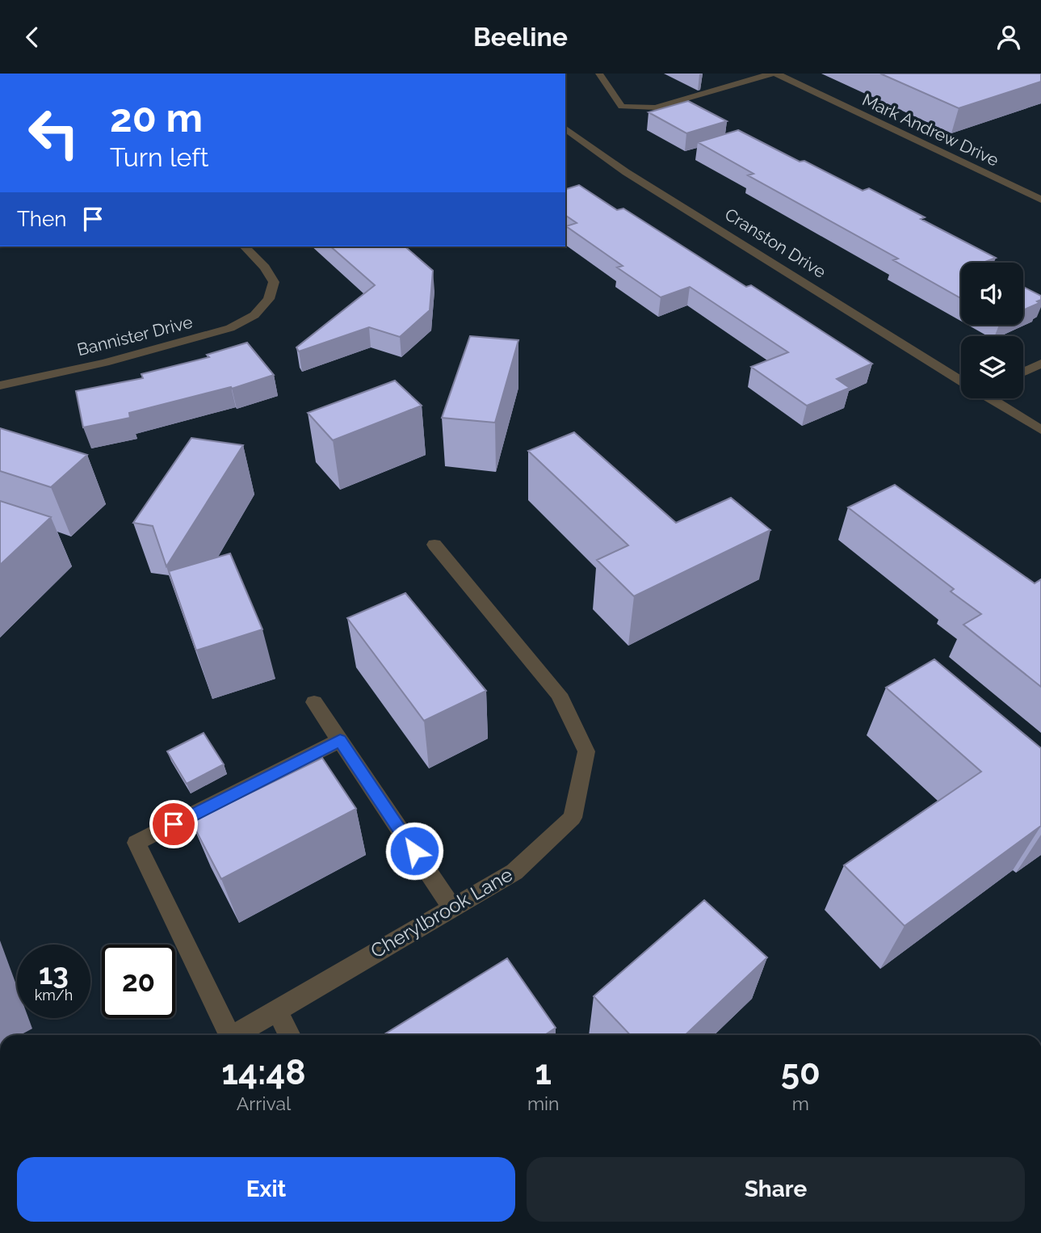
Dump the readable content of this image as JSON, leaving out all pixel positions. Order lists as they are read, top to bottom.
{
  "streets": {
    "street": [
      "Mark Andrew Drive",
      "Cranston Drive",
      "Bannister Drive",
      "Cherylbrook Lane"
    ]
  },
  "page": {
    "header": "Beeline",
    "turn": ["20 m", "Turn left"],
    "then": "Then",
    "speed": "13 km/h",
    "limit": "20",
    "eta": [
      "14:48",
      "Arrival",
      "1",
      "min",
      "50",
      "m"
    ],
    "buttons": ["Exit", "Share"]
  }
}
